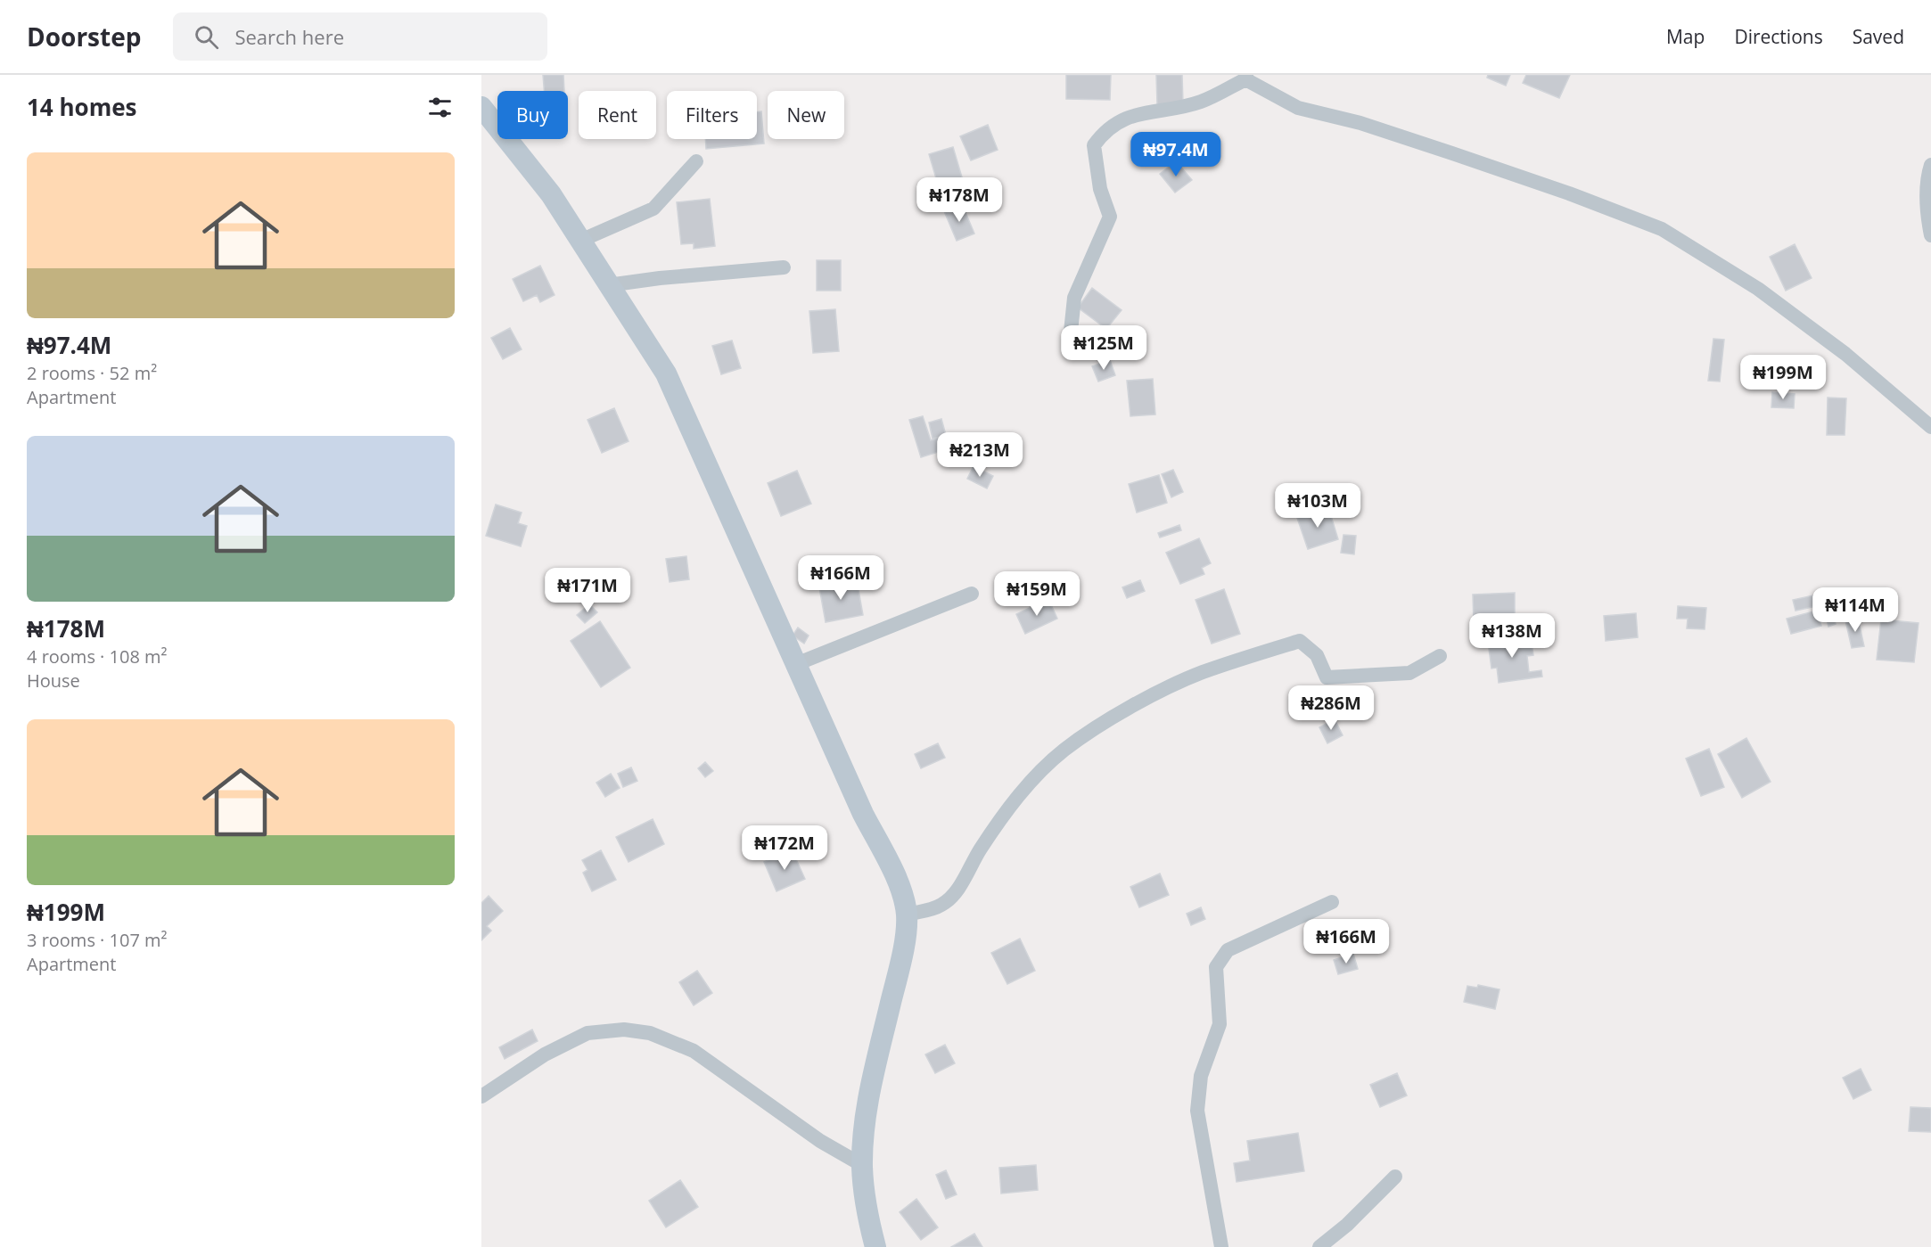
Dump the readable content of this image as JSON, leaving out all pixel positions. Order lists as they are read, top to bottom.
{
  "page": {
    "header": "Doorstep",
    "search": "Search here",
    "nav": ["Map", "Directions", "Saved"],
    "heading": "14 homes",
    "chip": [
      "Buy",
      "Rent",
      "Filters",
      "New"
    ],
    "price": [
      "₦97.4M",
      "₦178M",
      "₦125M",
      "₦199M",
      "₦213M",
      "₦103M",
      "₦166M",
      "₦171M",
      "₦159M",
      "₦114M",
      "₦138M",
      "₦286M",
      "₦172M",
      "₦166M"
    ],
    "list": [
      {
        "name": "₦97.4M",
        "note": "2 rooms · 52 m² · Apartment"
      },
      {
        "name": "₦178M",
        "note": "4 rooms · 108 m² · House"
      },
      {
        "name": "₦199M",
        "note": "3 rooms · 107 m² · Apartment"
      }
    ]
  }
}
